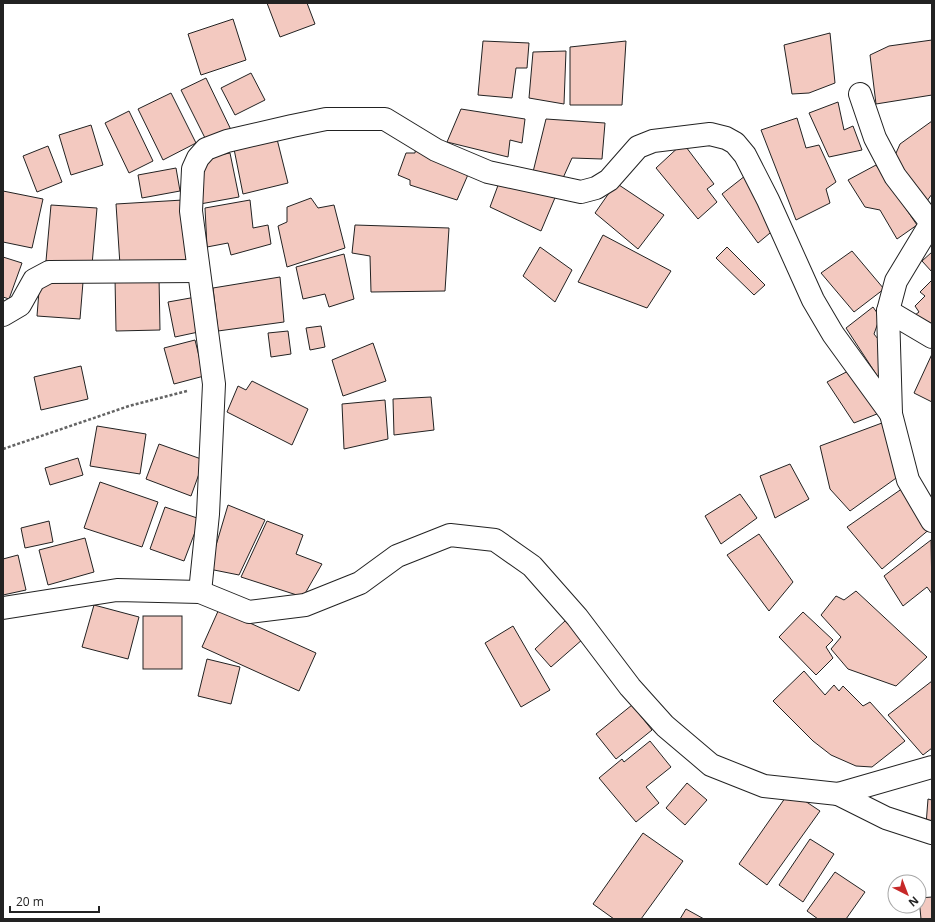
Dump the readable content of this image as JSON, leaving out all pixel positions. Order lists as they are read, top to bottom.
{
  "scale_bar": "20 m",
  "north": "bottom right"
}
